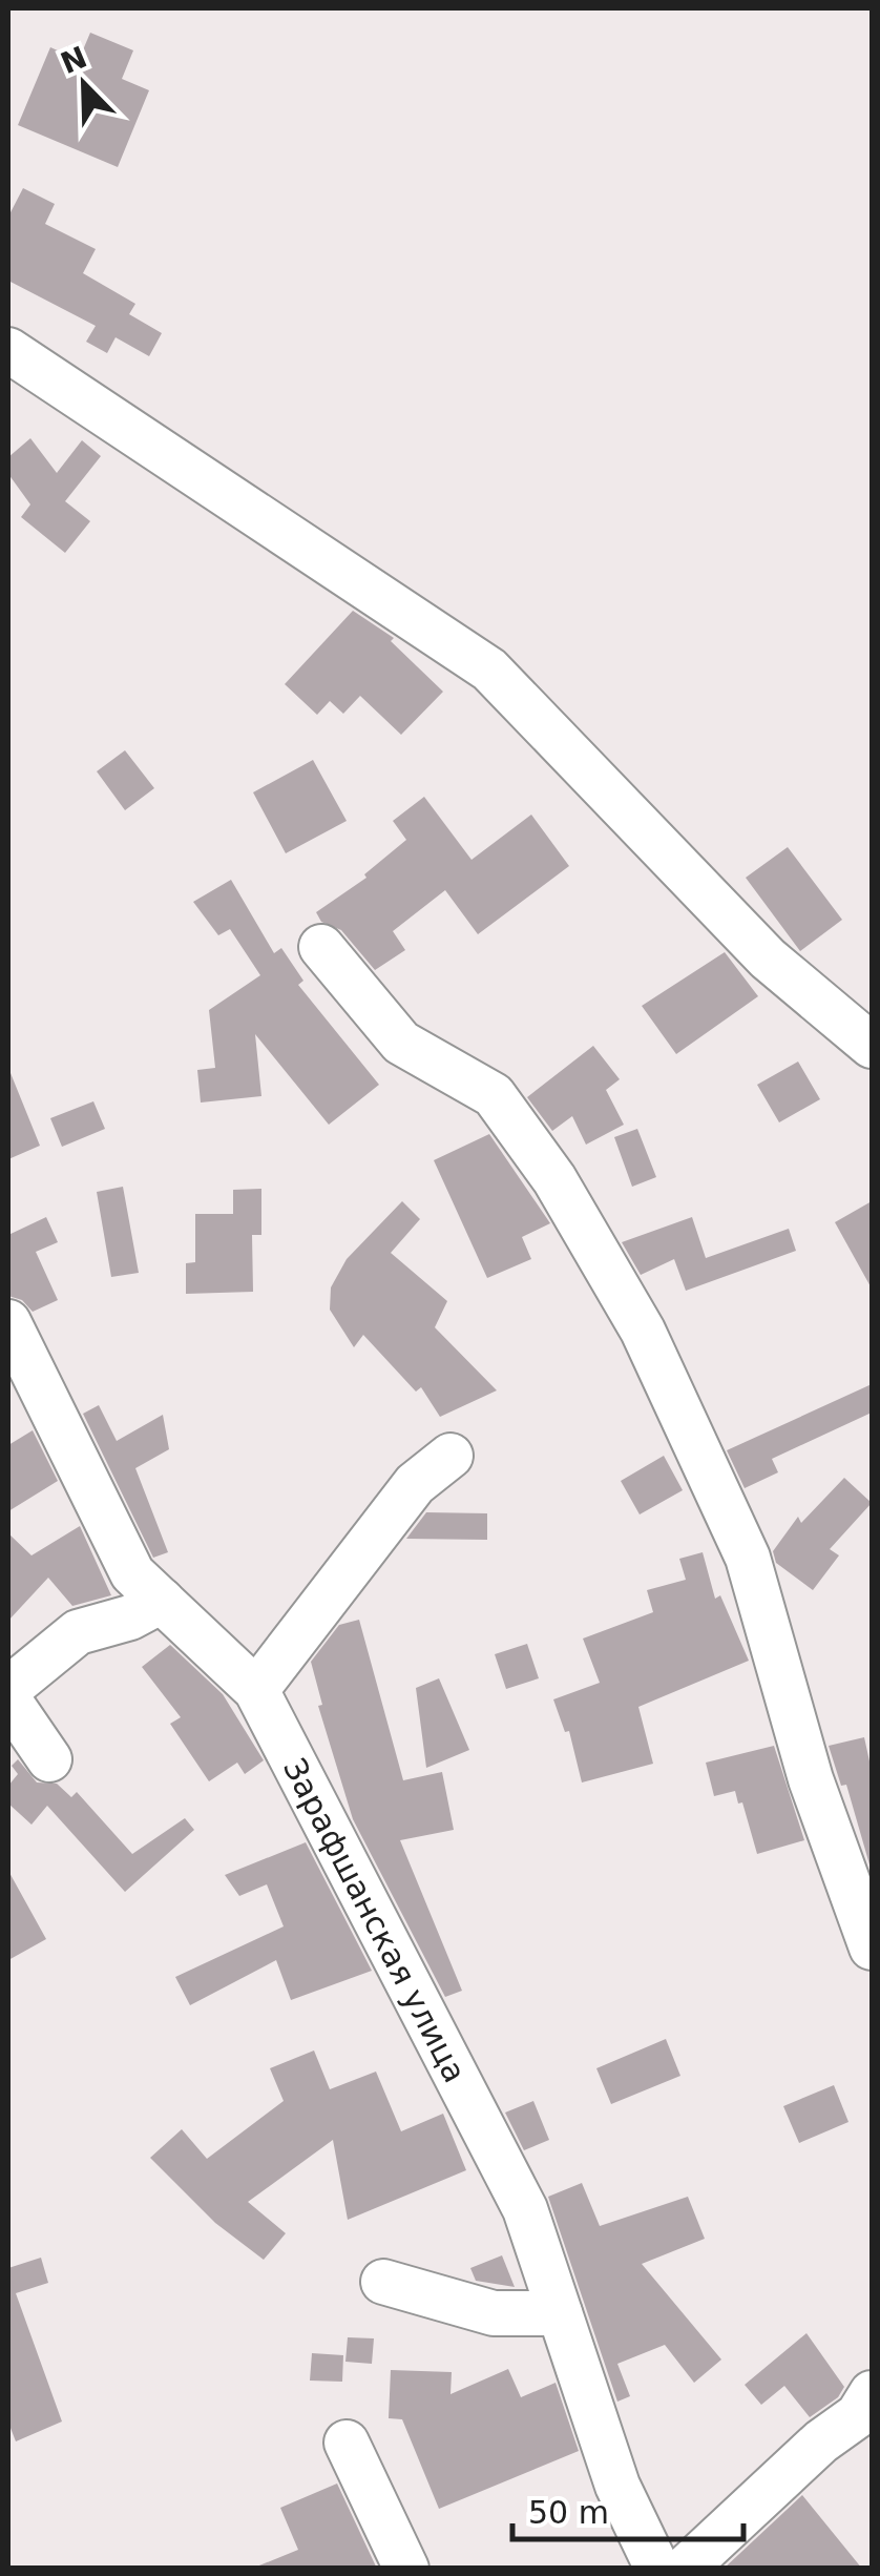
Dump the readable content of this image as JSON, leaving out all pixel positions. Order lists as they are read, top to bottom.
{
  "streets": {
    "street": ["Зарафшанская улица"]
  },
  "scale_bar": "50 m",
  "north": "top left"
}
